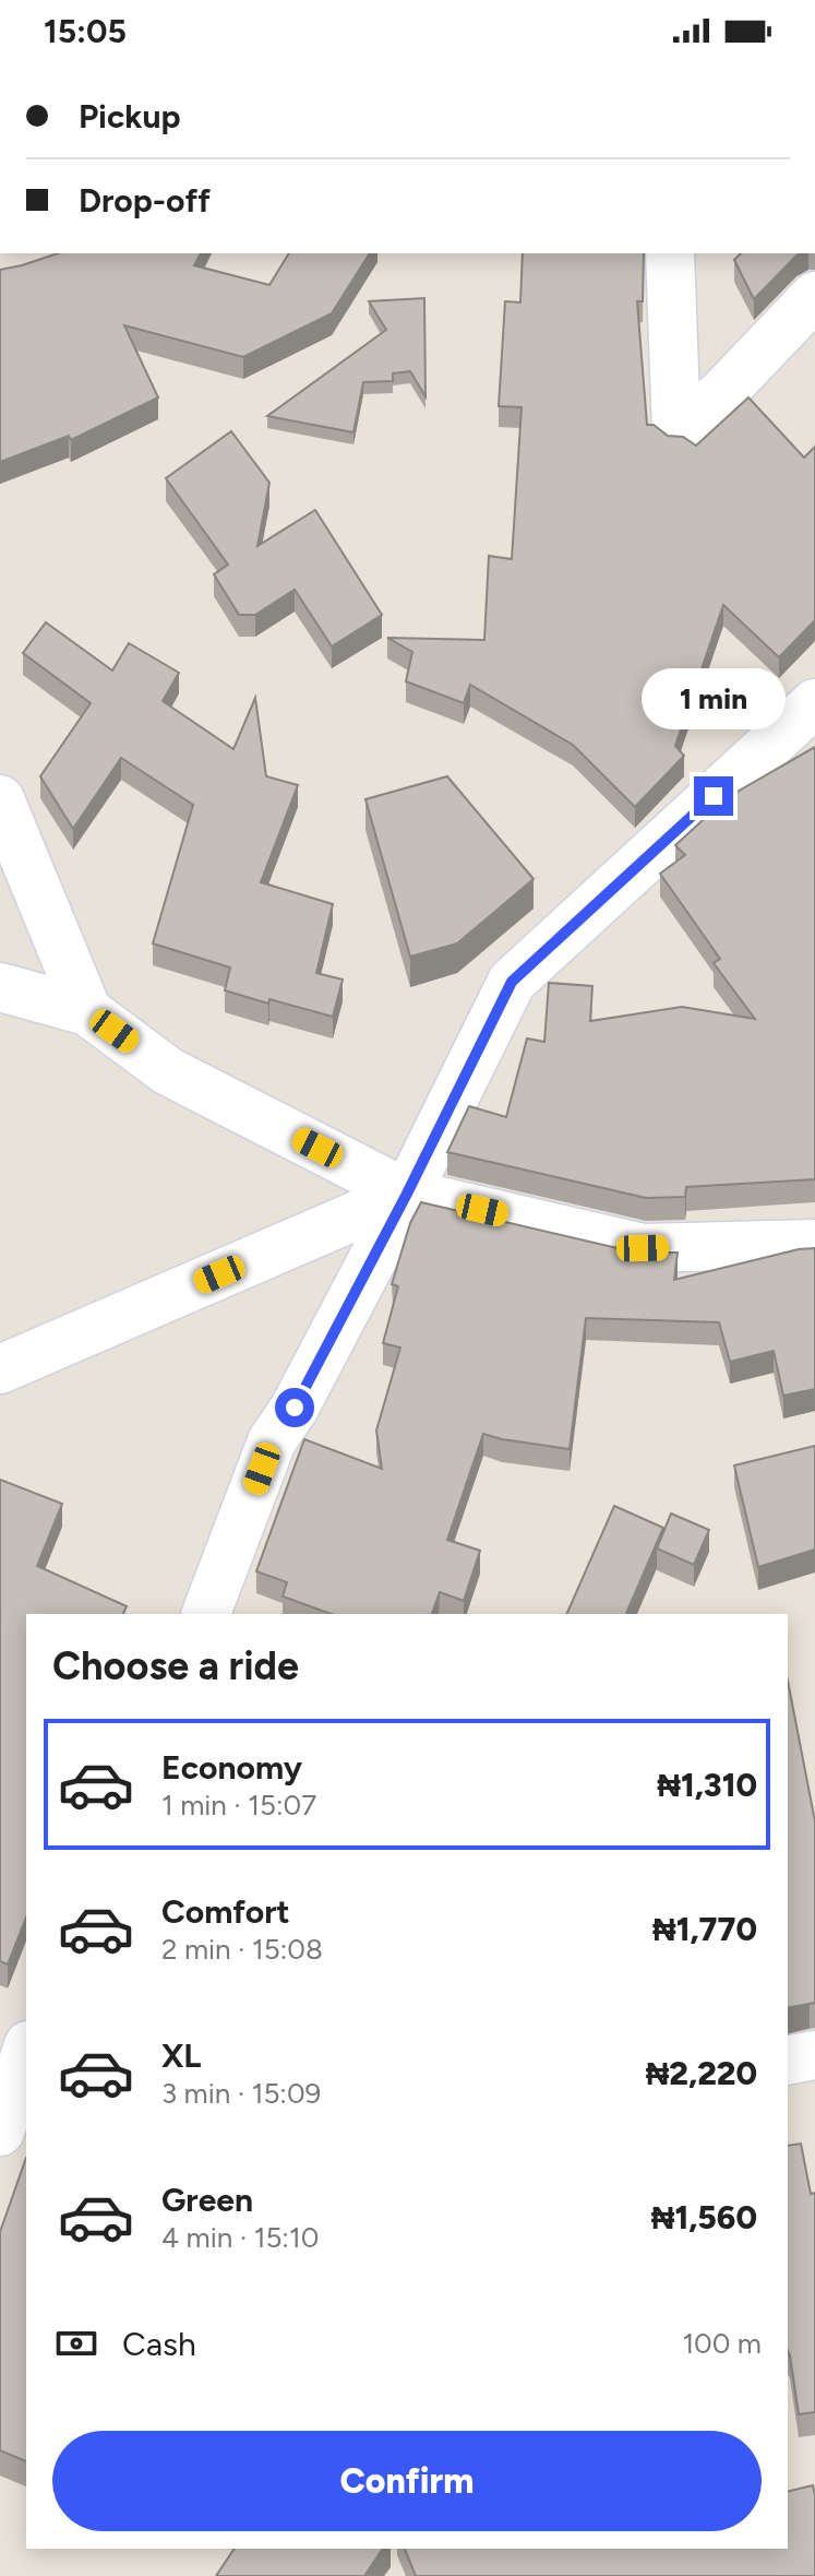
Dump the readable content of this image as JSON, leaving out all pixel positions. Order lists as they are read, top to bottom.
{
  "page": {
    "status": "15:05",
    "banner": ["Pickup", "Drop-off"],
    "bubble": "1 min",
    "heading": "Choose a ride",
    "list": [
      {
        "name": "Economy",
        "note": "1 min · 15:07",
        "value": "₦1,310"
      },
      {
        "name": "Comfort",
        "note": "2 min · 15:08",
        "value": "₦1,770"
      },
      {
        "name": "XL",
        "note": "3 min · 15:09",
        "value": "₦2,220"
      },
      {
        "name": "Green",
        "note": "4 min · 15:10",
        "value": "₦1,560"
      }
    ],
    "pay": ["Cash", "100 m"],
    "buttons": "Confirm"
  }
}
